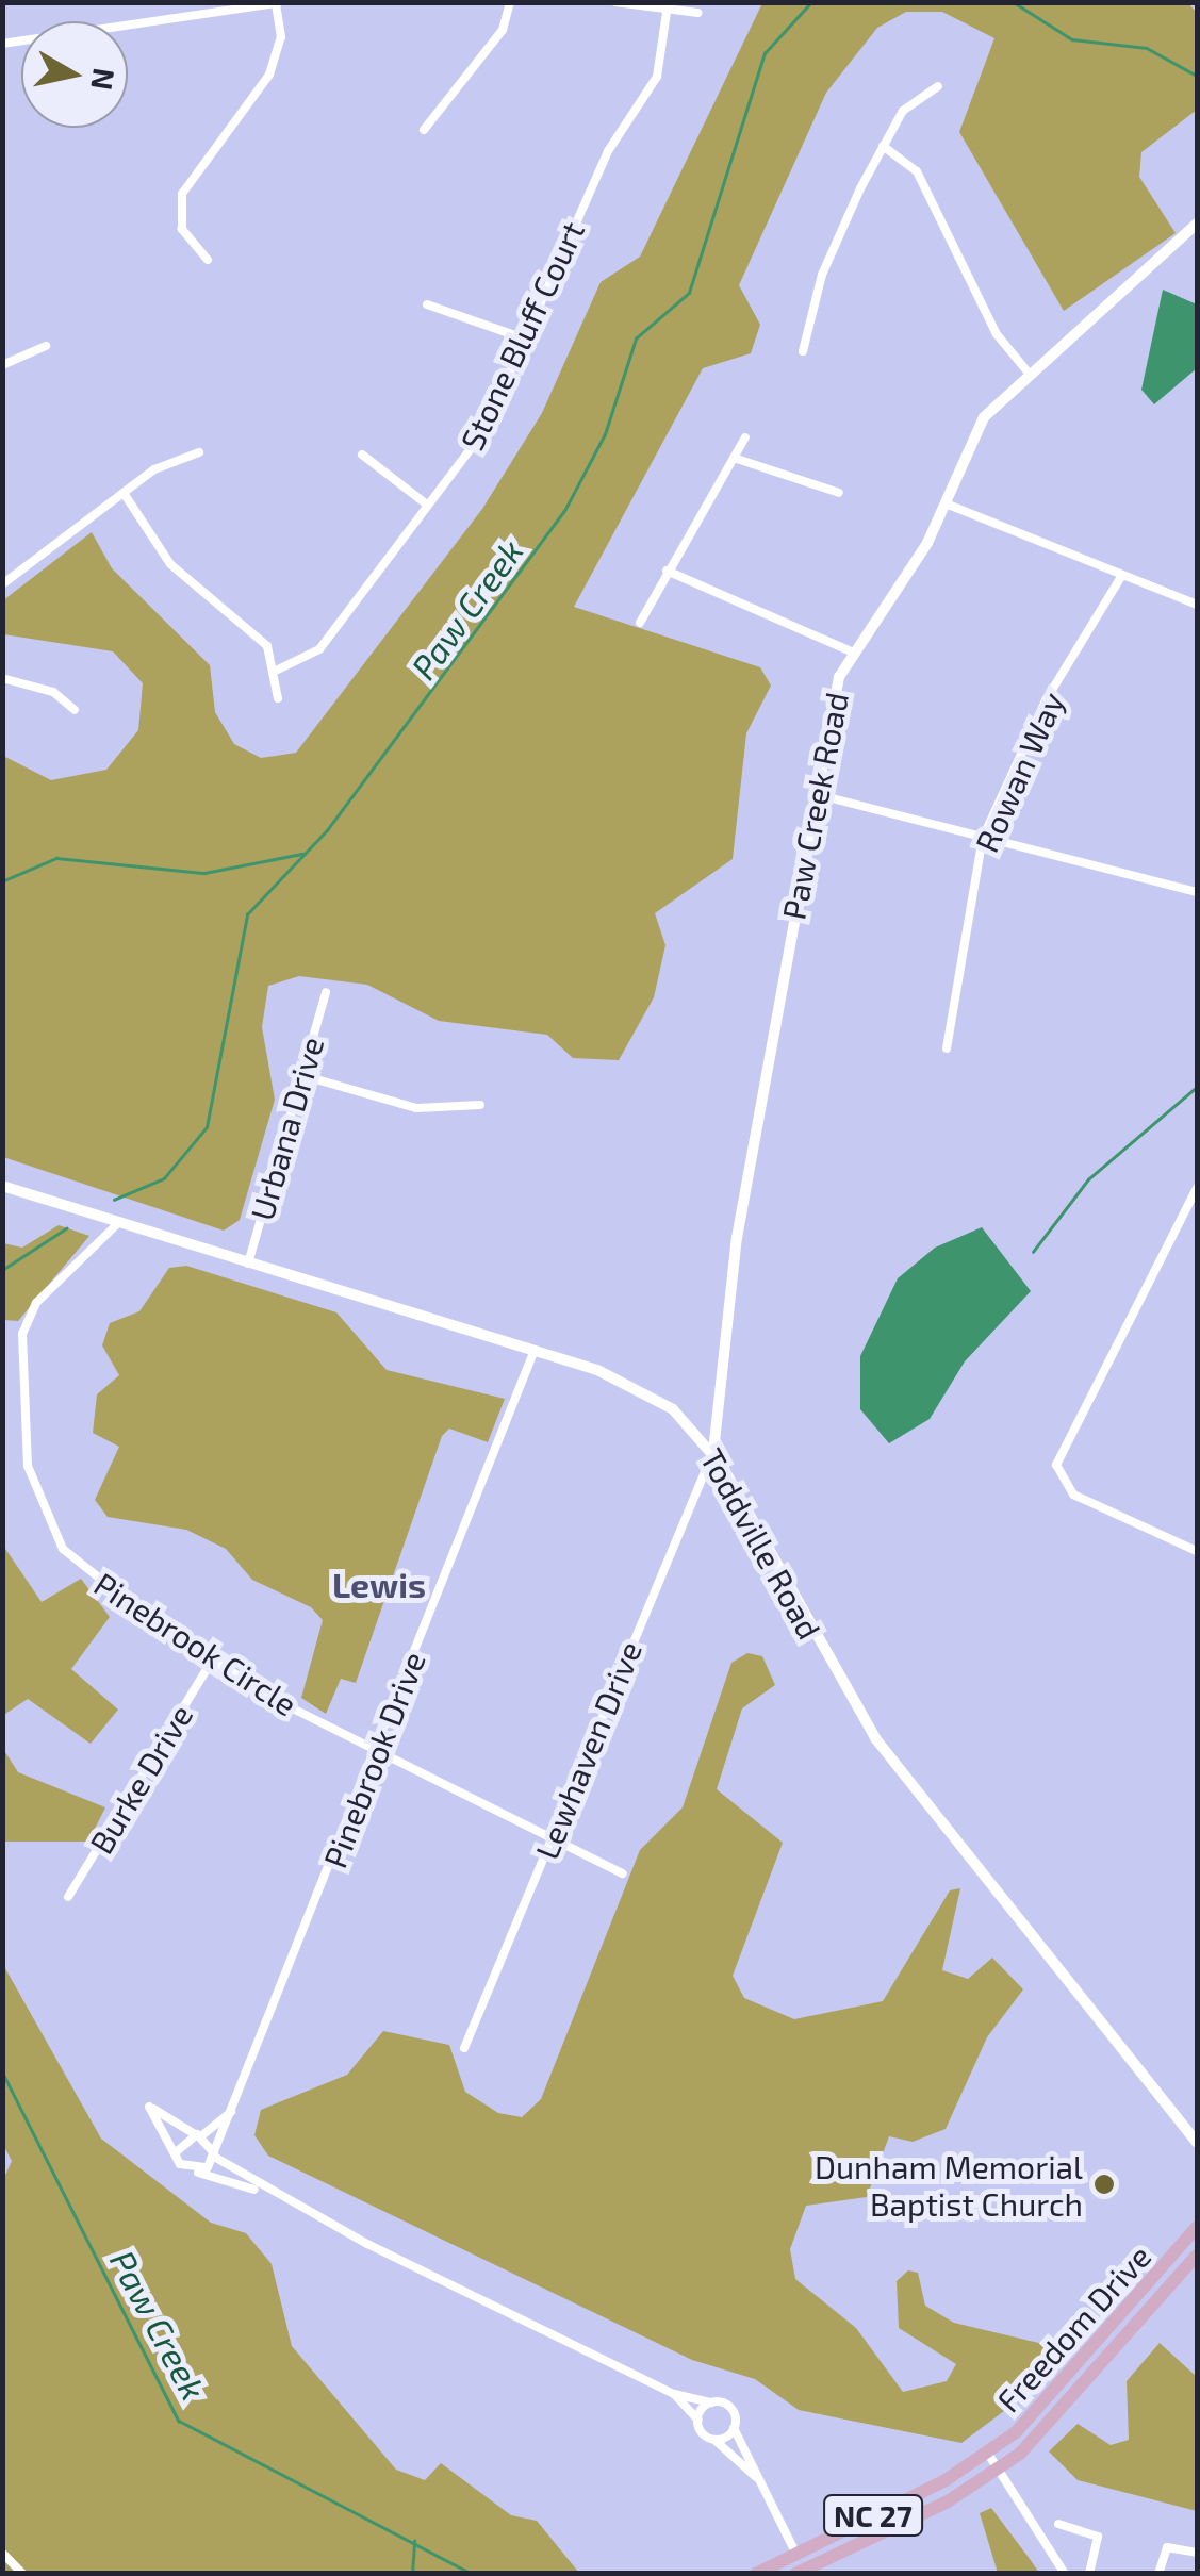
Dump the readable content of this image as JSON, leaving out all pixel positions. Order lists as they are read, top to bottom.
{
  "streets": {
    "main road": ["Freedom Drive", "NC 27"],
    "street": [
      "Stone Bluff Court",
      "Rowan Way",
      "Paw Creek Road",
      "Urbana Drive",
      "Toddville Road",
      "Pinebrook Circle",
      "Lewhaven Drive",
      "Pinebrook Drive",
      "Burke Drive"
    ]
  },
  "crossings": [
    ["Paw Creek Road", "Toddville Road"],
    ["Paw Creek Road", "Lewhaven Drive"],
    ["Urbana Drive", "Toddville Road"],
    ["Toddville Road", "Pinebrook Circle"],
    ["Toddville Road", "Lewhaven Drive"],
    ["Toddville Road", "Pinebrook Drive"],
    ["Pinebrook Circle", "Lewhaven Drive"],
    ["Pinebrook Circle", "Pinebrook Drive"],
    ["Pinebrook Circle", "Burke Drive"]
  ],
  "districts": ["Lewis"],
  "water": ["Paw Creek"],
  "places": ["Dunham Memorial Baptist Church"],
  "north": "right"
}
